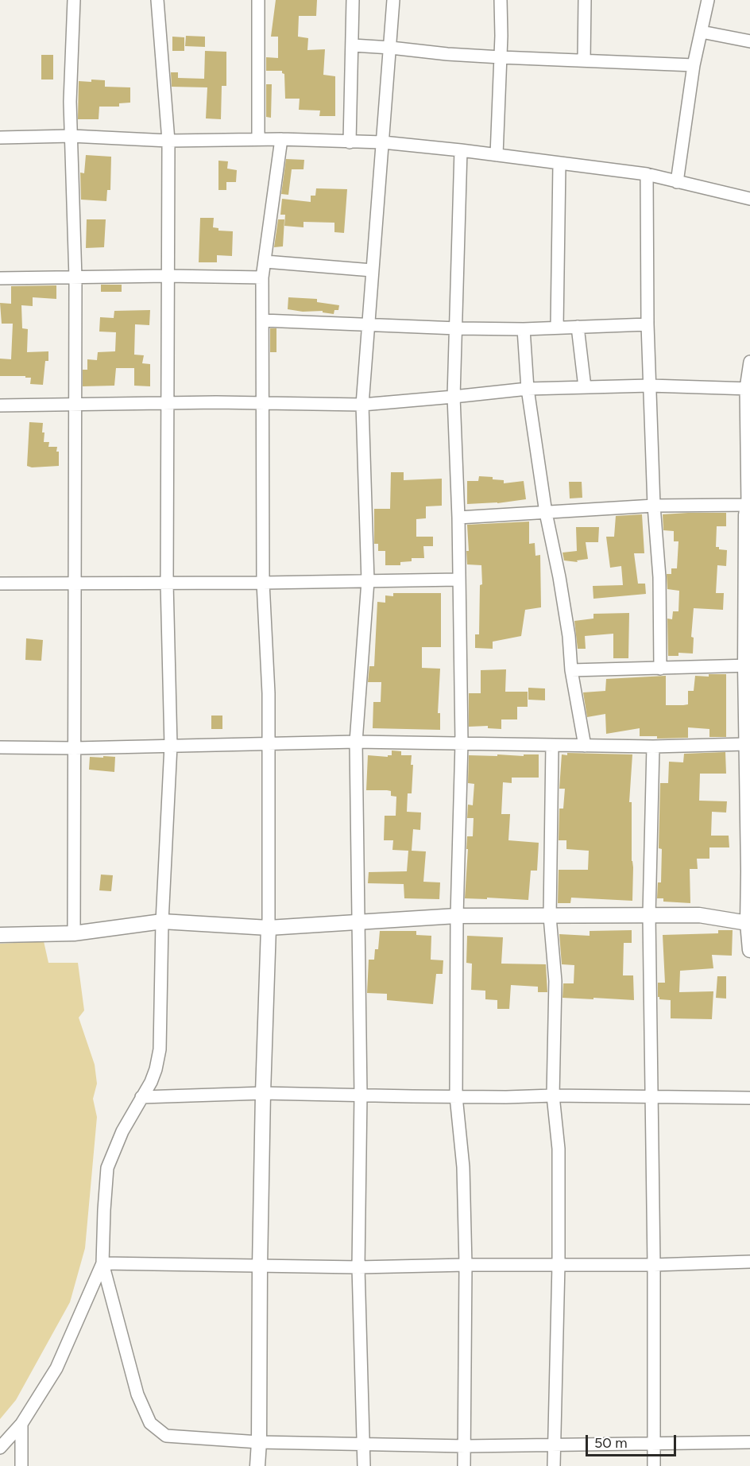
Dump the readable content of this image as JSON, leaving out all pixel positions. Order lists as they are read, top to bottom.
{
  "scale_bar": "50 m"
}
